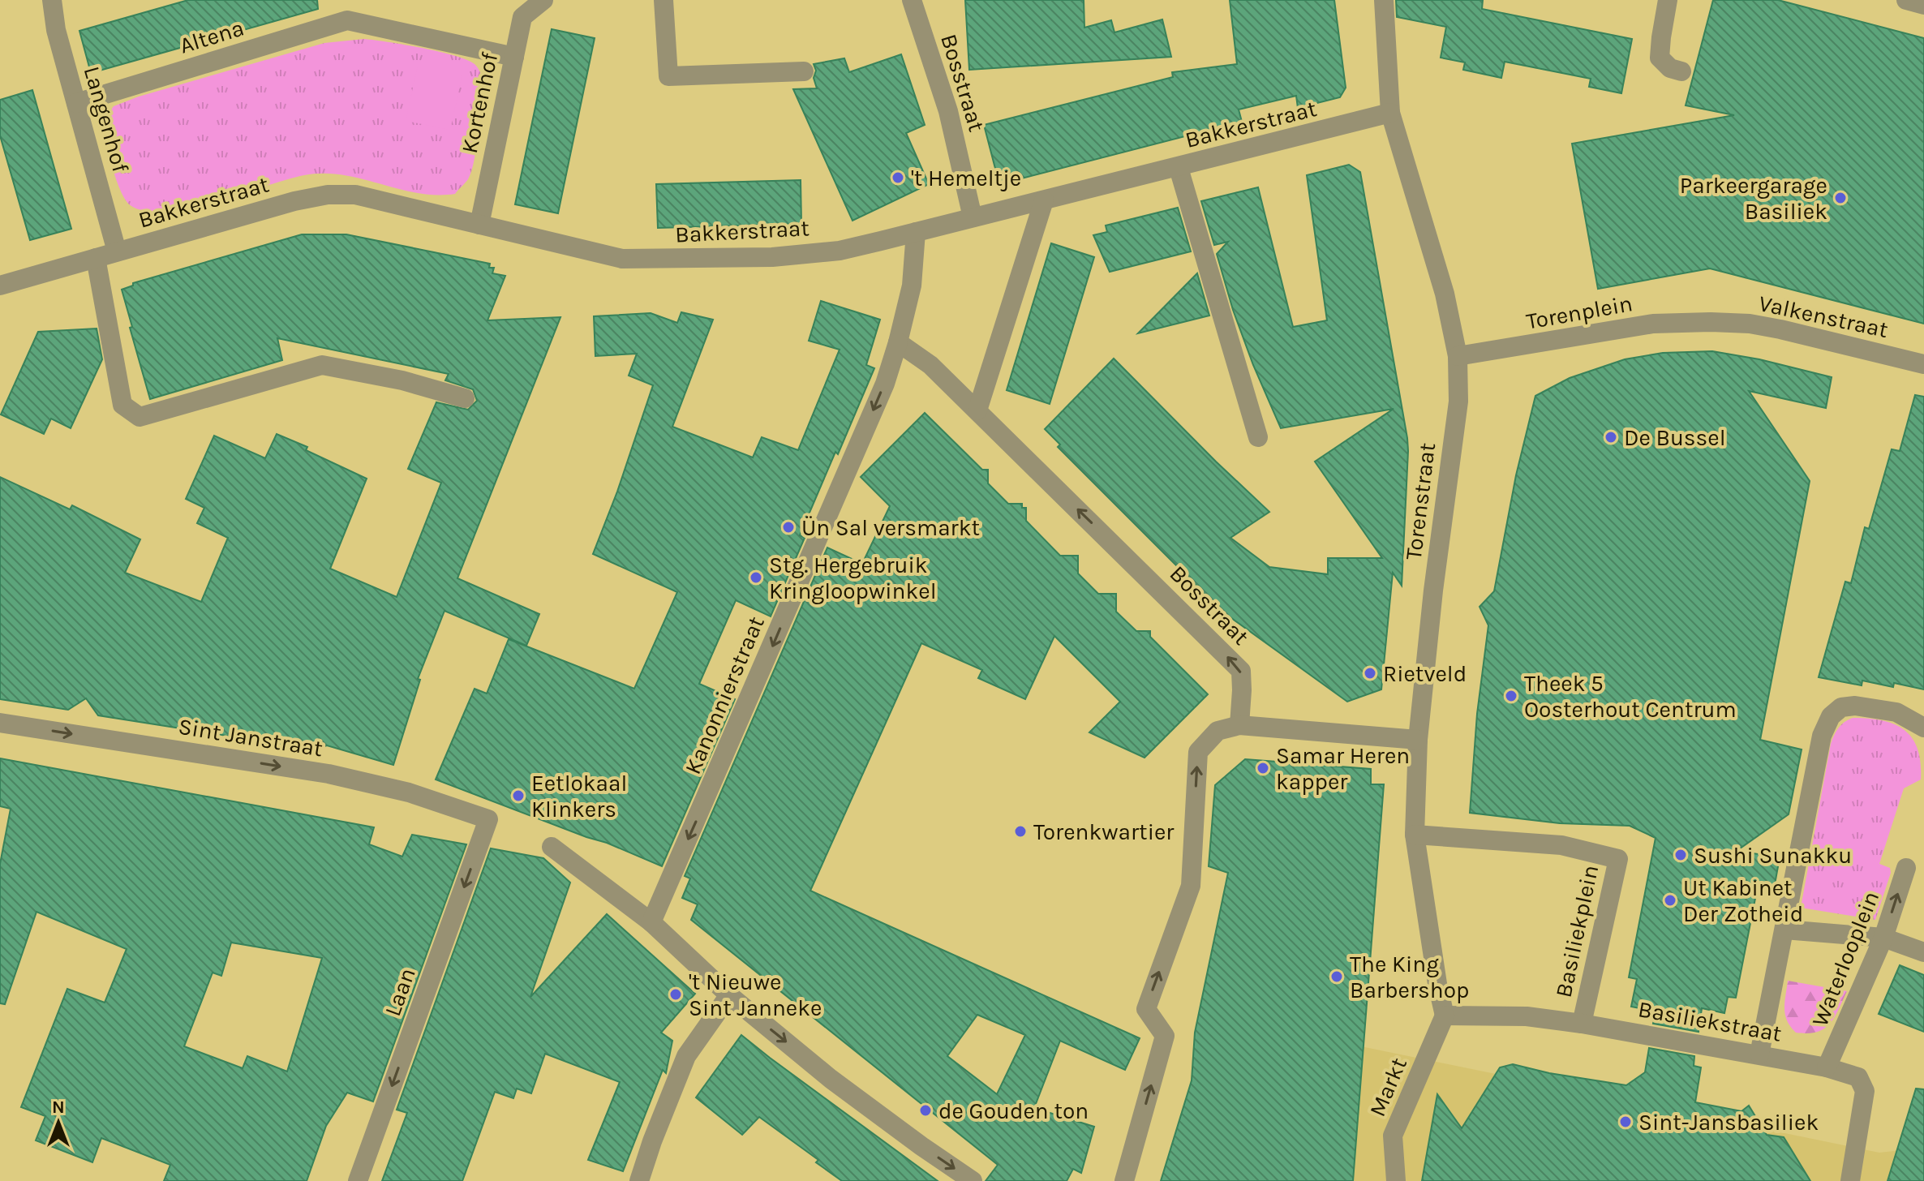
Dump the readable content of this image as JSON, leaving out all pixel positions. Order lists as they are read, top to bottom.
{
  "streets": {
    "street": [
      "Altena",
      "Bosstraat",
      "Kortenhof",
      "Langenhof",
      "Bakkerstraat",
      "Torenplein",
      "Valkenstraat",
      "Torenstraat",
      "Kanonnierstraat",
      "Sint Janstraat",
      "Basiliekplein",
      "Waterlooplein",
      "Laan",
      "Basiliekstraat",
      "Markt"
    ]
  },
  "crossings": [
    ["Altena", "Kortenhof"],
    ["Altena", "Langenhof"],
    ["Bosstraat", "Bakkerstraat"],
    ["Bosstraat", "Kanonnierstraat"],
    ["Kortenhof", "Bakkerstraat"],
    ["Langenhof", "Bakkerstraat"],
    ["Bakkerstraat", "Torenstraat"],
    ["Torenplein", "Valkenstraat"],
    ["Torenplein", "Torenstraat"],
    ["Torenstraat", "Basiliekplein"],
    ["Torenstraat", "Basiliekstraat"],
    ["Torenstraat", "Markt"],
    ["Sint Janstraat", "Laan"],
    ["Basiliekplein", "Basiliekstraat"],
    ["Waterlooplein", "Basiliekstraat"],
    ["Basiliekstraat", "Markt"]
  ],
  "one_way": [
    "Bosstraat",
    "Kanonnierstraat",
    "Sint Janstraat",
    "Laan"
  ],
  "places": [
    "'t Hemeltje",
    "Parkeergarage Basiliek",
    "De Bussel",
    "Ün Sal versmarkt",
    "Stg. Hergebruik Kringloopwinkel",
    "Rietveld",
    "Theek 5 Oosterhout Centrum",
    "Samar Heren kapper",
    "Eetlokaal Klinkers",
    "Torenkwartier",
    "Sushi Sunakku",
    "Ut Kabinet Der Zotheid",
    "The King Barbershop",
    "'t Nieuwe Sint Janneke",
    "de Gouden ton",
    "Sint-Jansbasiliek"
  ],
  "north": "top"
}
